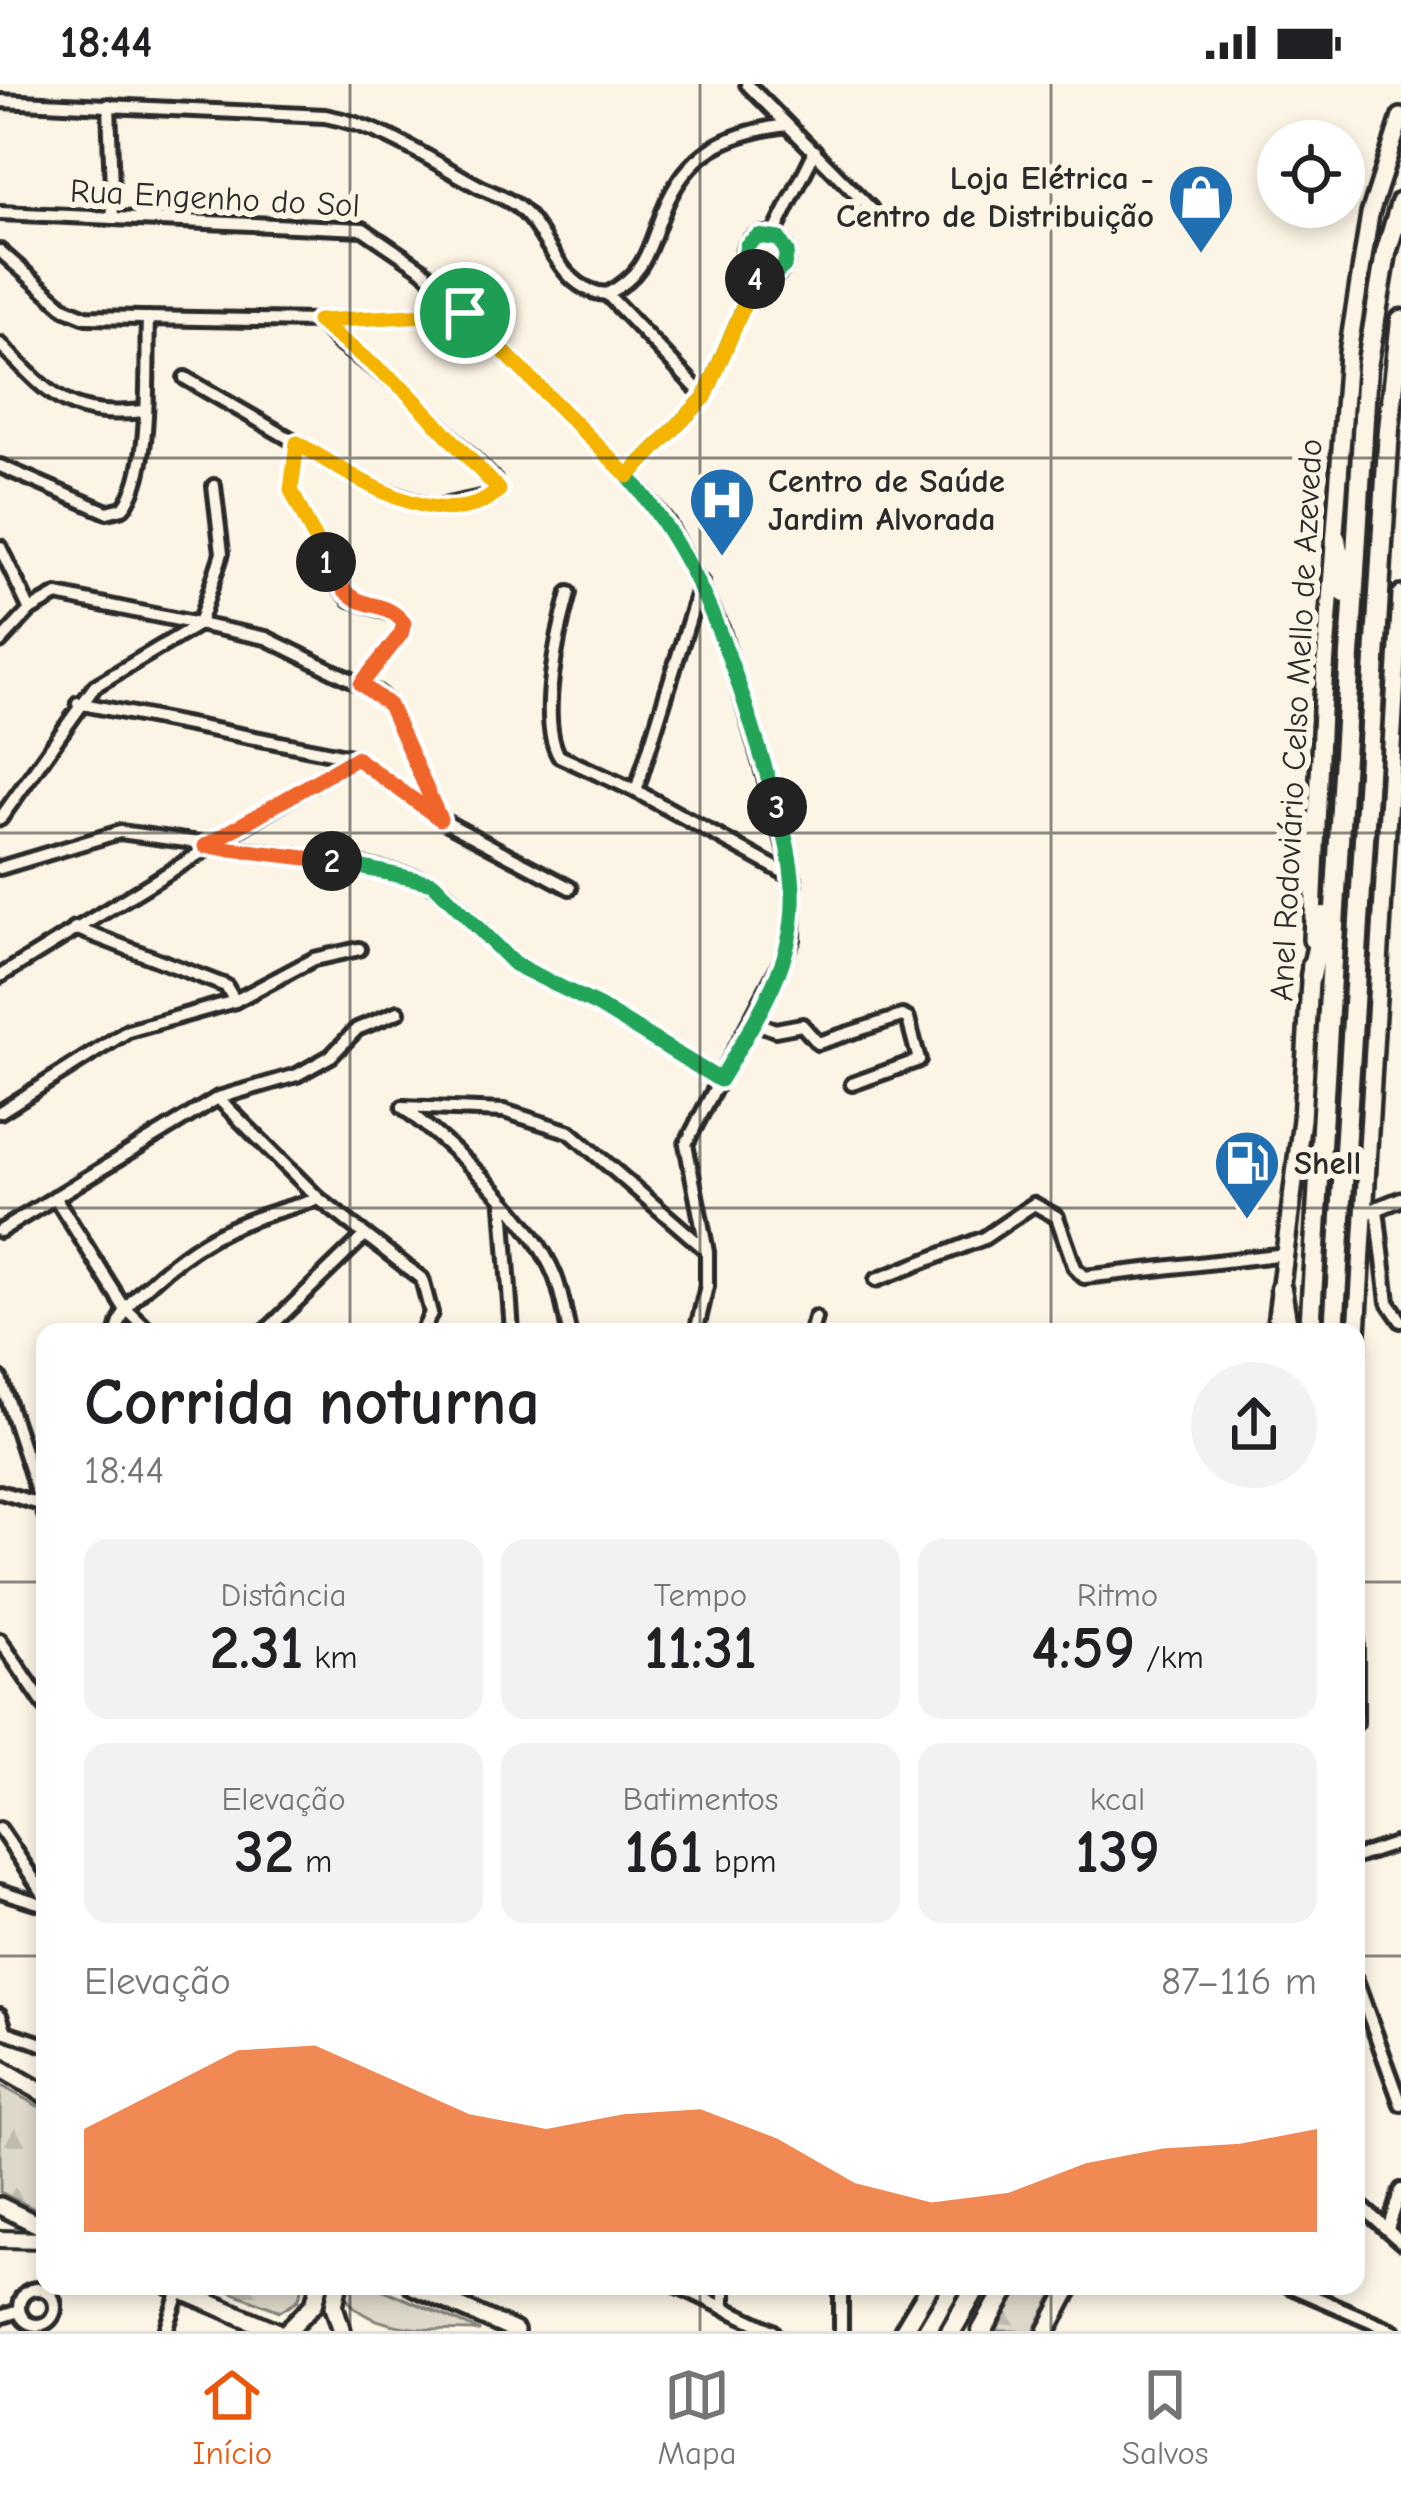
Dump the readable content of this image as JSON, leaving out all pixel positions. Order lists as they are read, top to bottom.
{
  "streets": {
    "highway": ["Anel Rodoviário Celso Mello de Azevedo"],
    "street": ["Rua Engenho do Sol"]
  },
  "places": {
    "shop": ["Loja Elétrica - Centro de Distribuição"],
    "hospital": ["Centro de Saúde Jardim Alvorada"],
    "fuel station": ["Shell"]
  },
  "page": {
    "status": "18:44",
    "pins": [
      "4",
      "1",
      "3",
      "2"
    ],
    "heading": ["Corrida noturna", "18:44"],
    "stats": [
      ["Distância", "2.31 km"],
      ["Tempo", "11:31"],
      ["Ritmo", "4:59 /km"],
      ["Elevação", "32 m"],
      ["Batimentos", "161 bpm"],
      ["kcal", "139"]
    ],
    "chart": ["Elevação", "87–116 m"],
    "tabs": ["Início", "Mapa", "Salvos"]
  }
}
